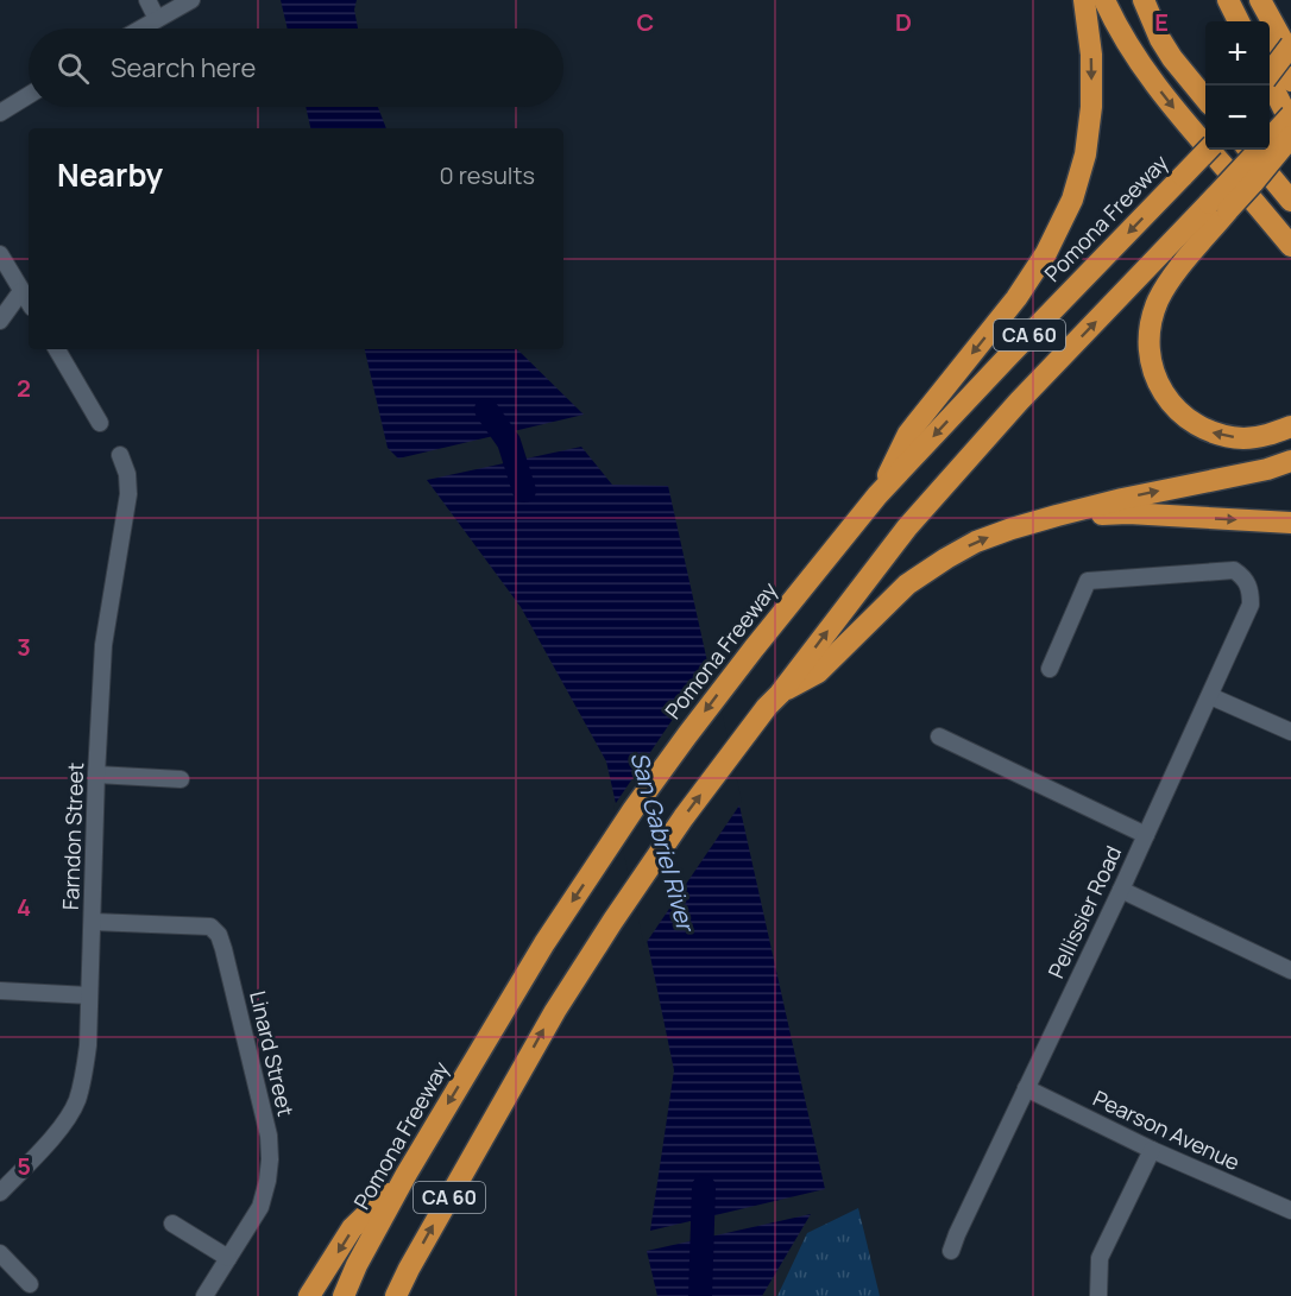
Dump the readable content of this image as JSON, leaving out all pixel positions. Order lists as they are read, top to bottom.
{
  "streets": {
    "highway": ["Pomona Freeway", "CA 60"],
    "street": [
      "Farndon Street",
      "Pellissier Road",
      "Linard Street",
      "Pearson Avenue"
    ]
  },
  "crossings": [
    ["Farndon Street", "Linard Street"],
    ["Pellissier Road", "Pearson Avenue"]
  ],
  "water": ["San Gabriel River"],
  "page": {
    "map_buttons": ["+", "−"],
    "search": "Search here",
    "heading": ["Nearby", "0 results"]
  },
  "grid": {
    "columns": ["C", "D", "E"],
    "rows": [
      "2",
      "3",
      "4",
      "5"
    ]
  }
}
